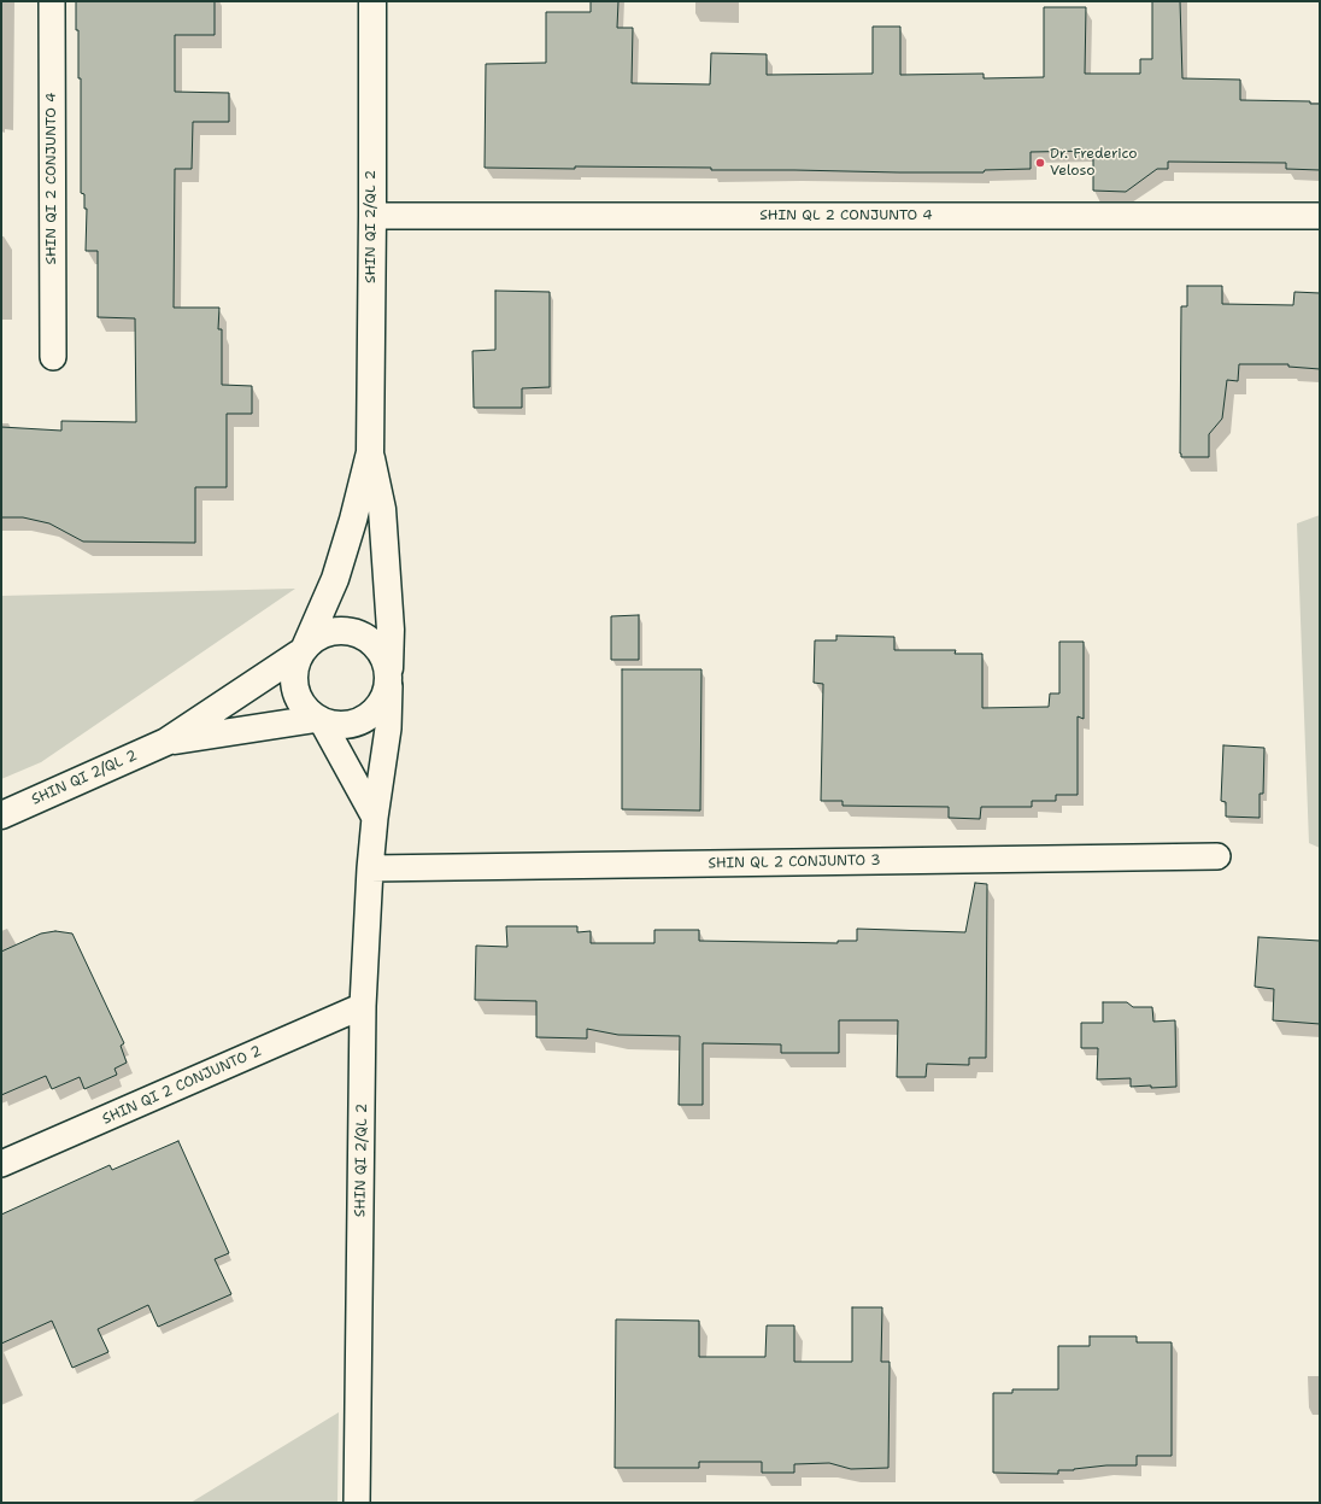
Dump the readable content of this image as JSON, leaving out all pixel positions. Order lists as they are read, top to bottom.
{
  "streets": {
    "street": [
      "SHIN QI 2 CONJUNTO 4",
      "SHIN QL 2 CONJUNTO 4",
      "SHIN QI 2/QL 2",
      "SHIN QL 2 CONJUNTO 3",
      "SHIN QI 2 CONJUNTO 2"
    ]
  },
  "crossings": [
    ["SHIN QL 2 CONJUNTO 4", "SHIN QI 2/QL 2"],
    ["SHIN QI 2/QL 2", "SHIN QL 2 CONJUNTO 3"],
    ["SHIN QI 2/QL 2", "SHIN QI 2 CONJUNTO 2"]
  ],
  "places": ["Dr. Frederico Veloso"]
}
